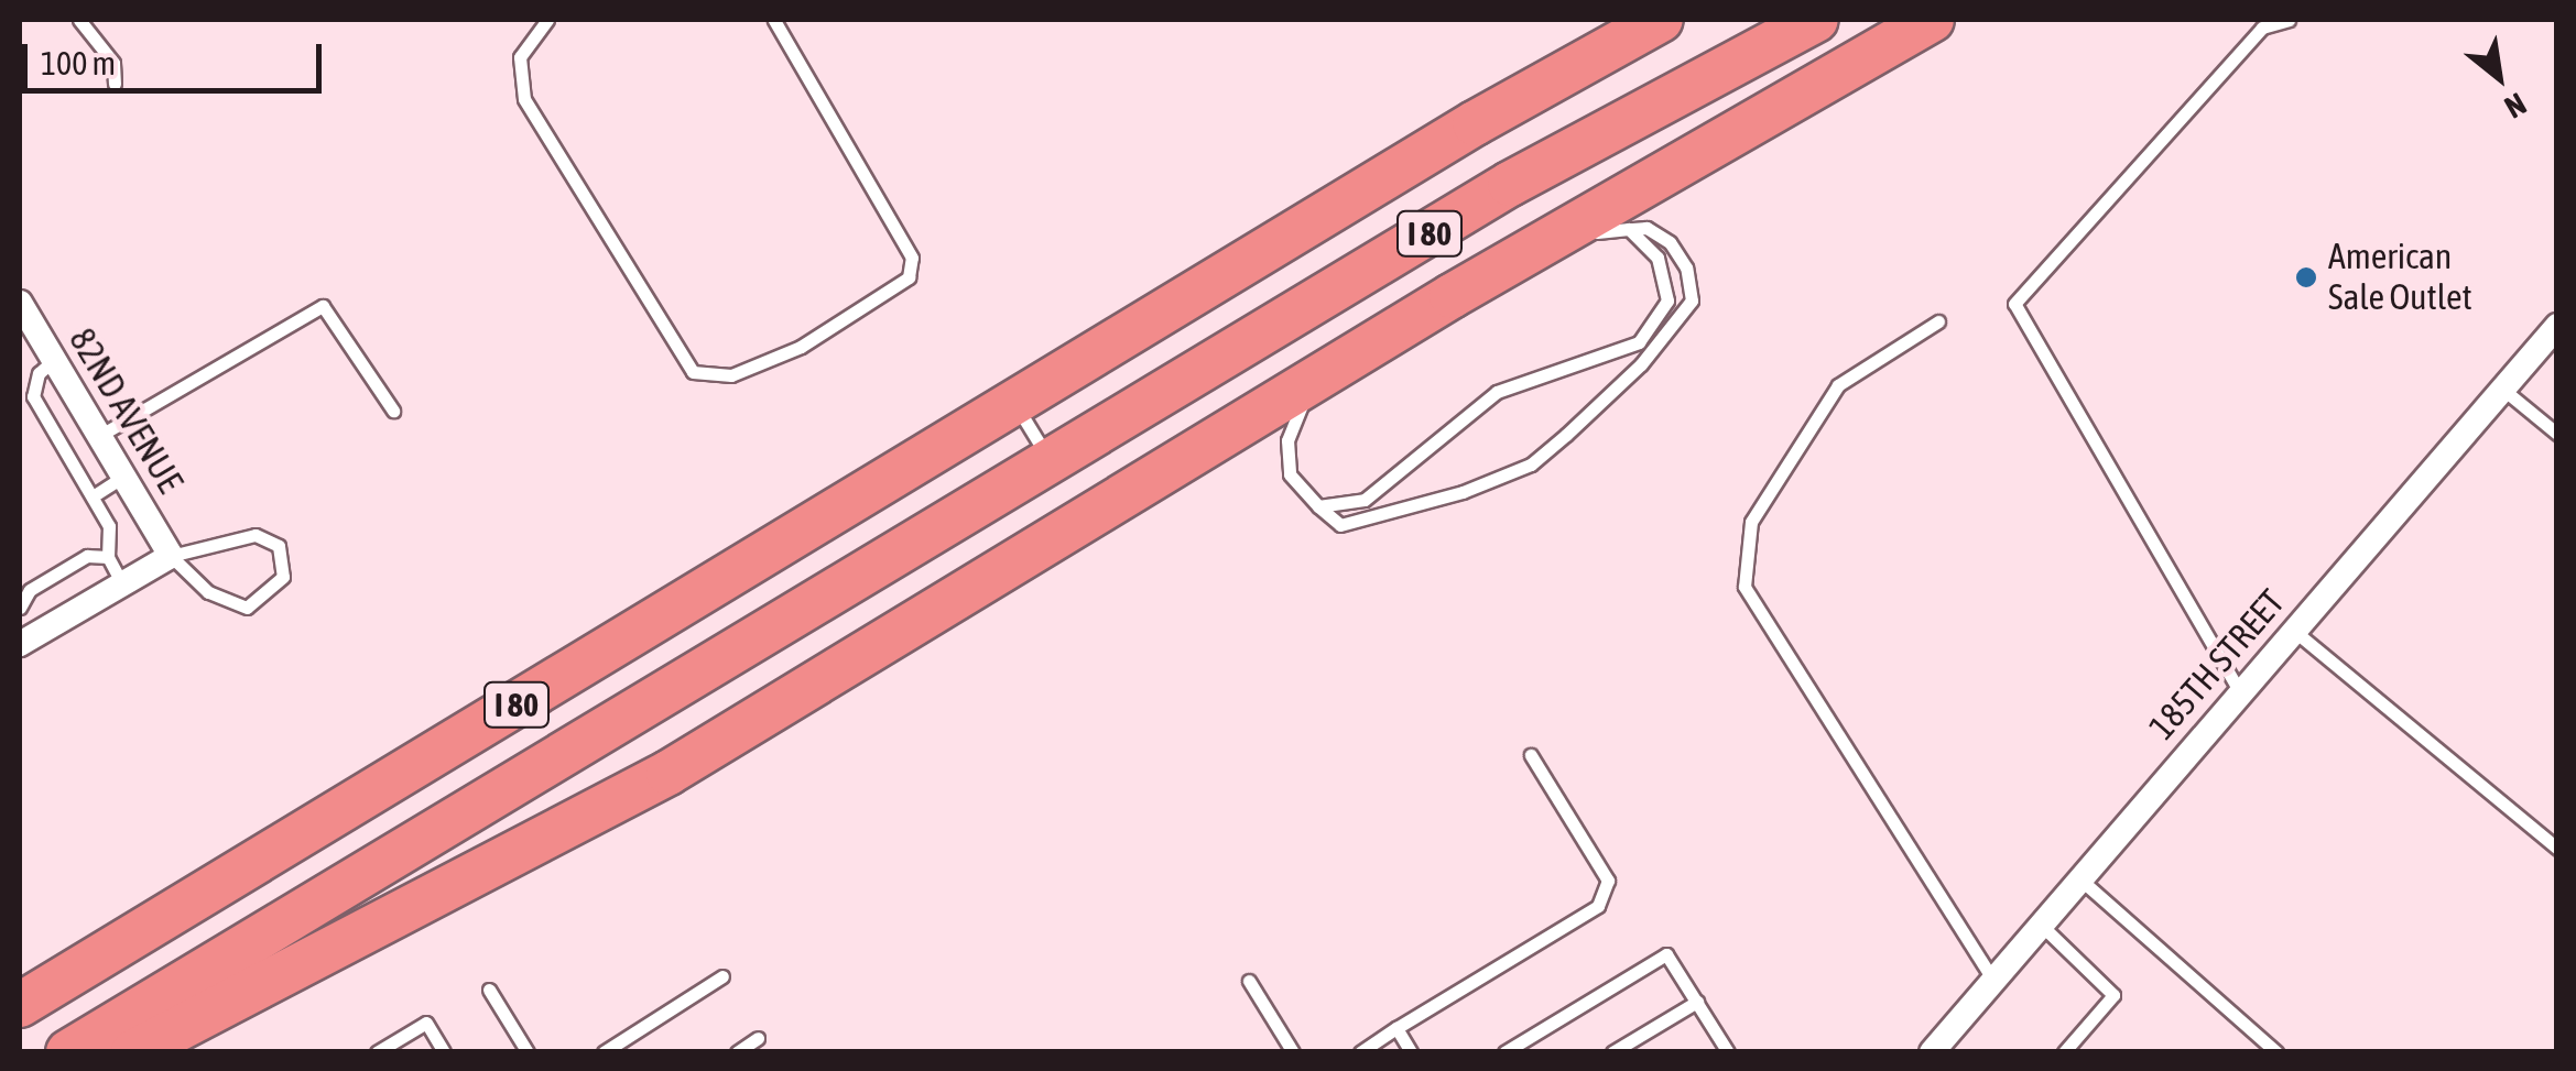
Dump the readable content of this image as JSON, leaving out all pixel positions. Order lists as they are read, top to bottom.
{
  "streets": {
    "highway": ["I 80"],
    "street": ["82ND AVENUE", "185TH STREET"]
  },
  "places": ["American Sale Outlet"],
  "scale_bar": "100 m",
  "north": "bottom right"
}
